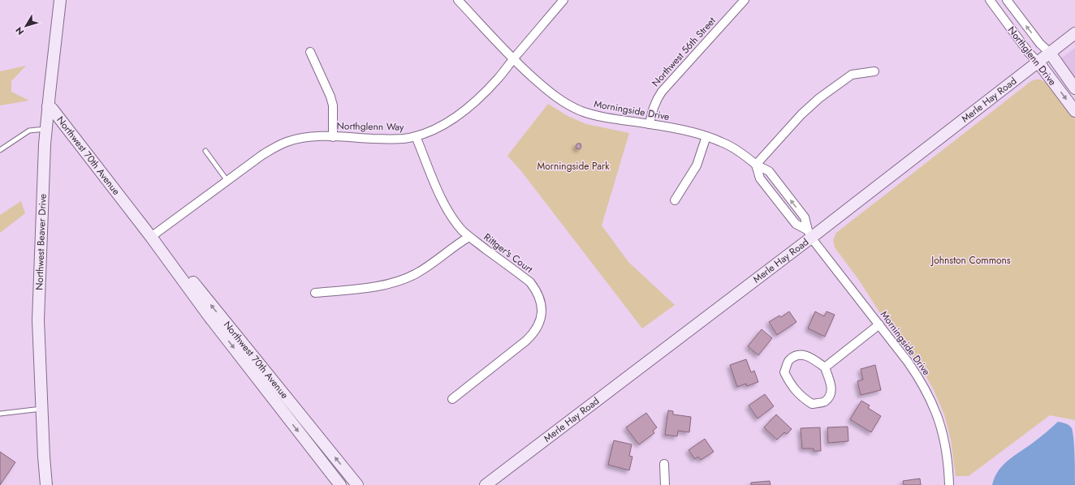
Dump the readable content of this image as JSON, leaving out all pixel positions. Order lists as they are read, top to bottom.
{
  "streets": {
    "main road": [
      "Northglenn Drive",
      "Merle Hay Road",
      "Northwest 70th Avenue",
      "Northwest Beaver Drive"
    ],
    "street": [
      "Northwest 56th Street",
      "Morningside Drive",
      "Northglenn Way",
      "Rittger's Court"
    ]
  },
  "crossings": [
    ["Northwest 56th Street", "Morningside Drive"],
    ["Northglenn Drive", "Merle Hay Road"],
    ["Merle Hay Road", "Morningside Drive"],
    ["Morningside Drive", "Northglenn Way"],
    ["Northglenn Way", "Northwest 70th Avenue"],
    ["Northglenn Way", "Rittger's Court"],
    ["Northwest 70th Avenue", "Northwest Beaver Drive"]
  ],
  "parks": ["Morningside Park", "Johnston Commons"],
  "north": "bottom left"
}
